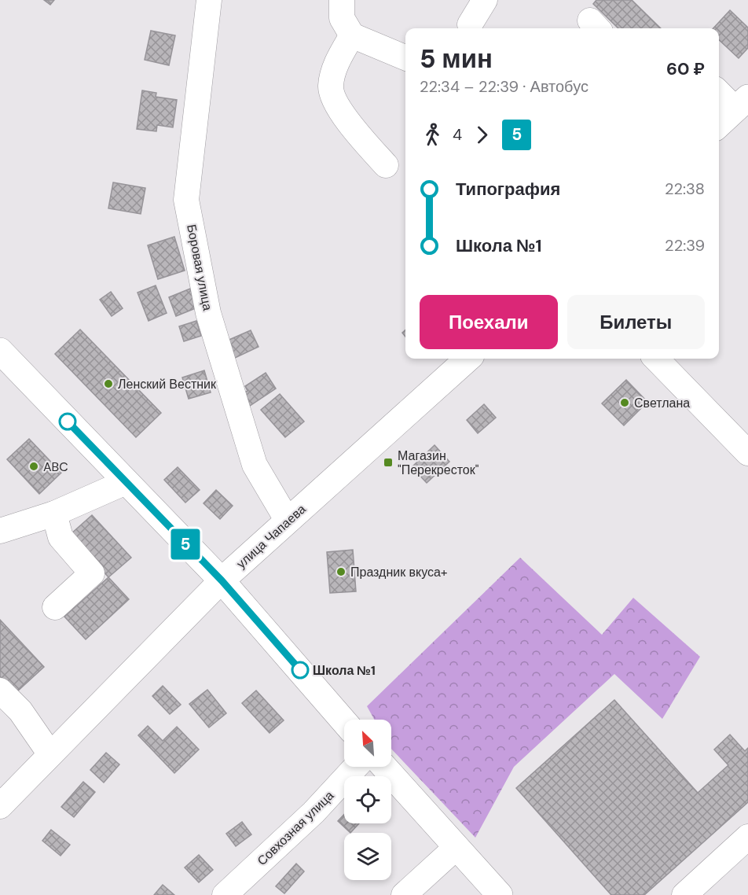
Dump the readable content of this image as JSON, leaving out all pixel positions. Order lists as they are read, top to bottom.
{
  "streets": {
    "main road": ["улица Чапаева"],
    "street": ["Боровая улица", "Совхозная улица"]
  },
  "crossings": [
    ["Боровая улица", "улица Чапаева"]
  ],
  "places": {
    "other": [
      "Ленский Вестник",
      "Светлана",
      "ABC",
      "Праздник вкуса+",
      "Школа №1"
    ],
    "transit": ["Магазин \"Перекресток\""]
  },
  "lines": ["bus line 5"],
  "north": "top left",
  "page": {
    "on_map": "5",
    "heading": ["5 мин", "22:34 – 22:39 · Автобус", "60 ₽"],
    "legs": ["4", "5"],
    "list": [
      {
        "name": "Типография",
        "value": "22:38"
      },
      {
        "name": "Школа №1",
        "value": "22:39"
      }
    ],
    "buttons": ["Поехали", "Билеты"]
  }
}
